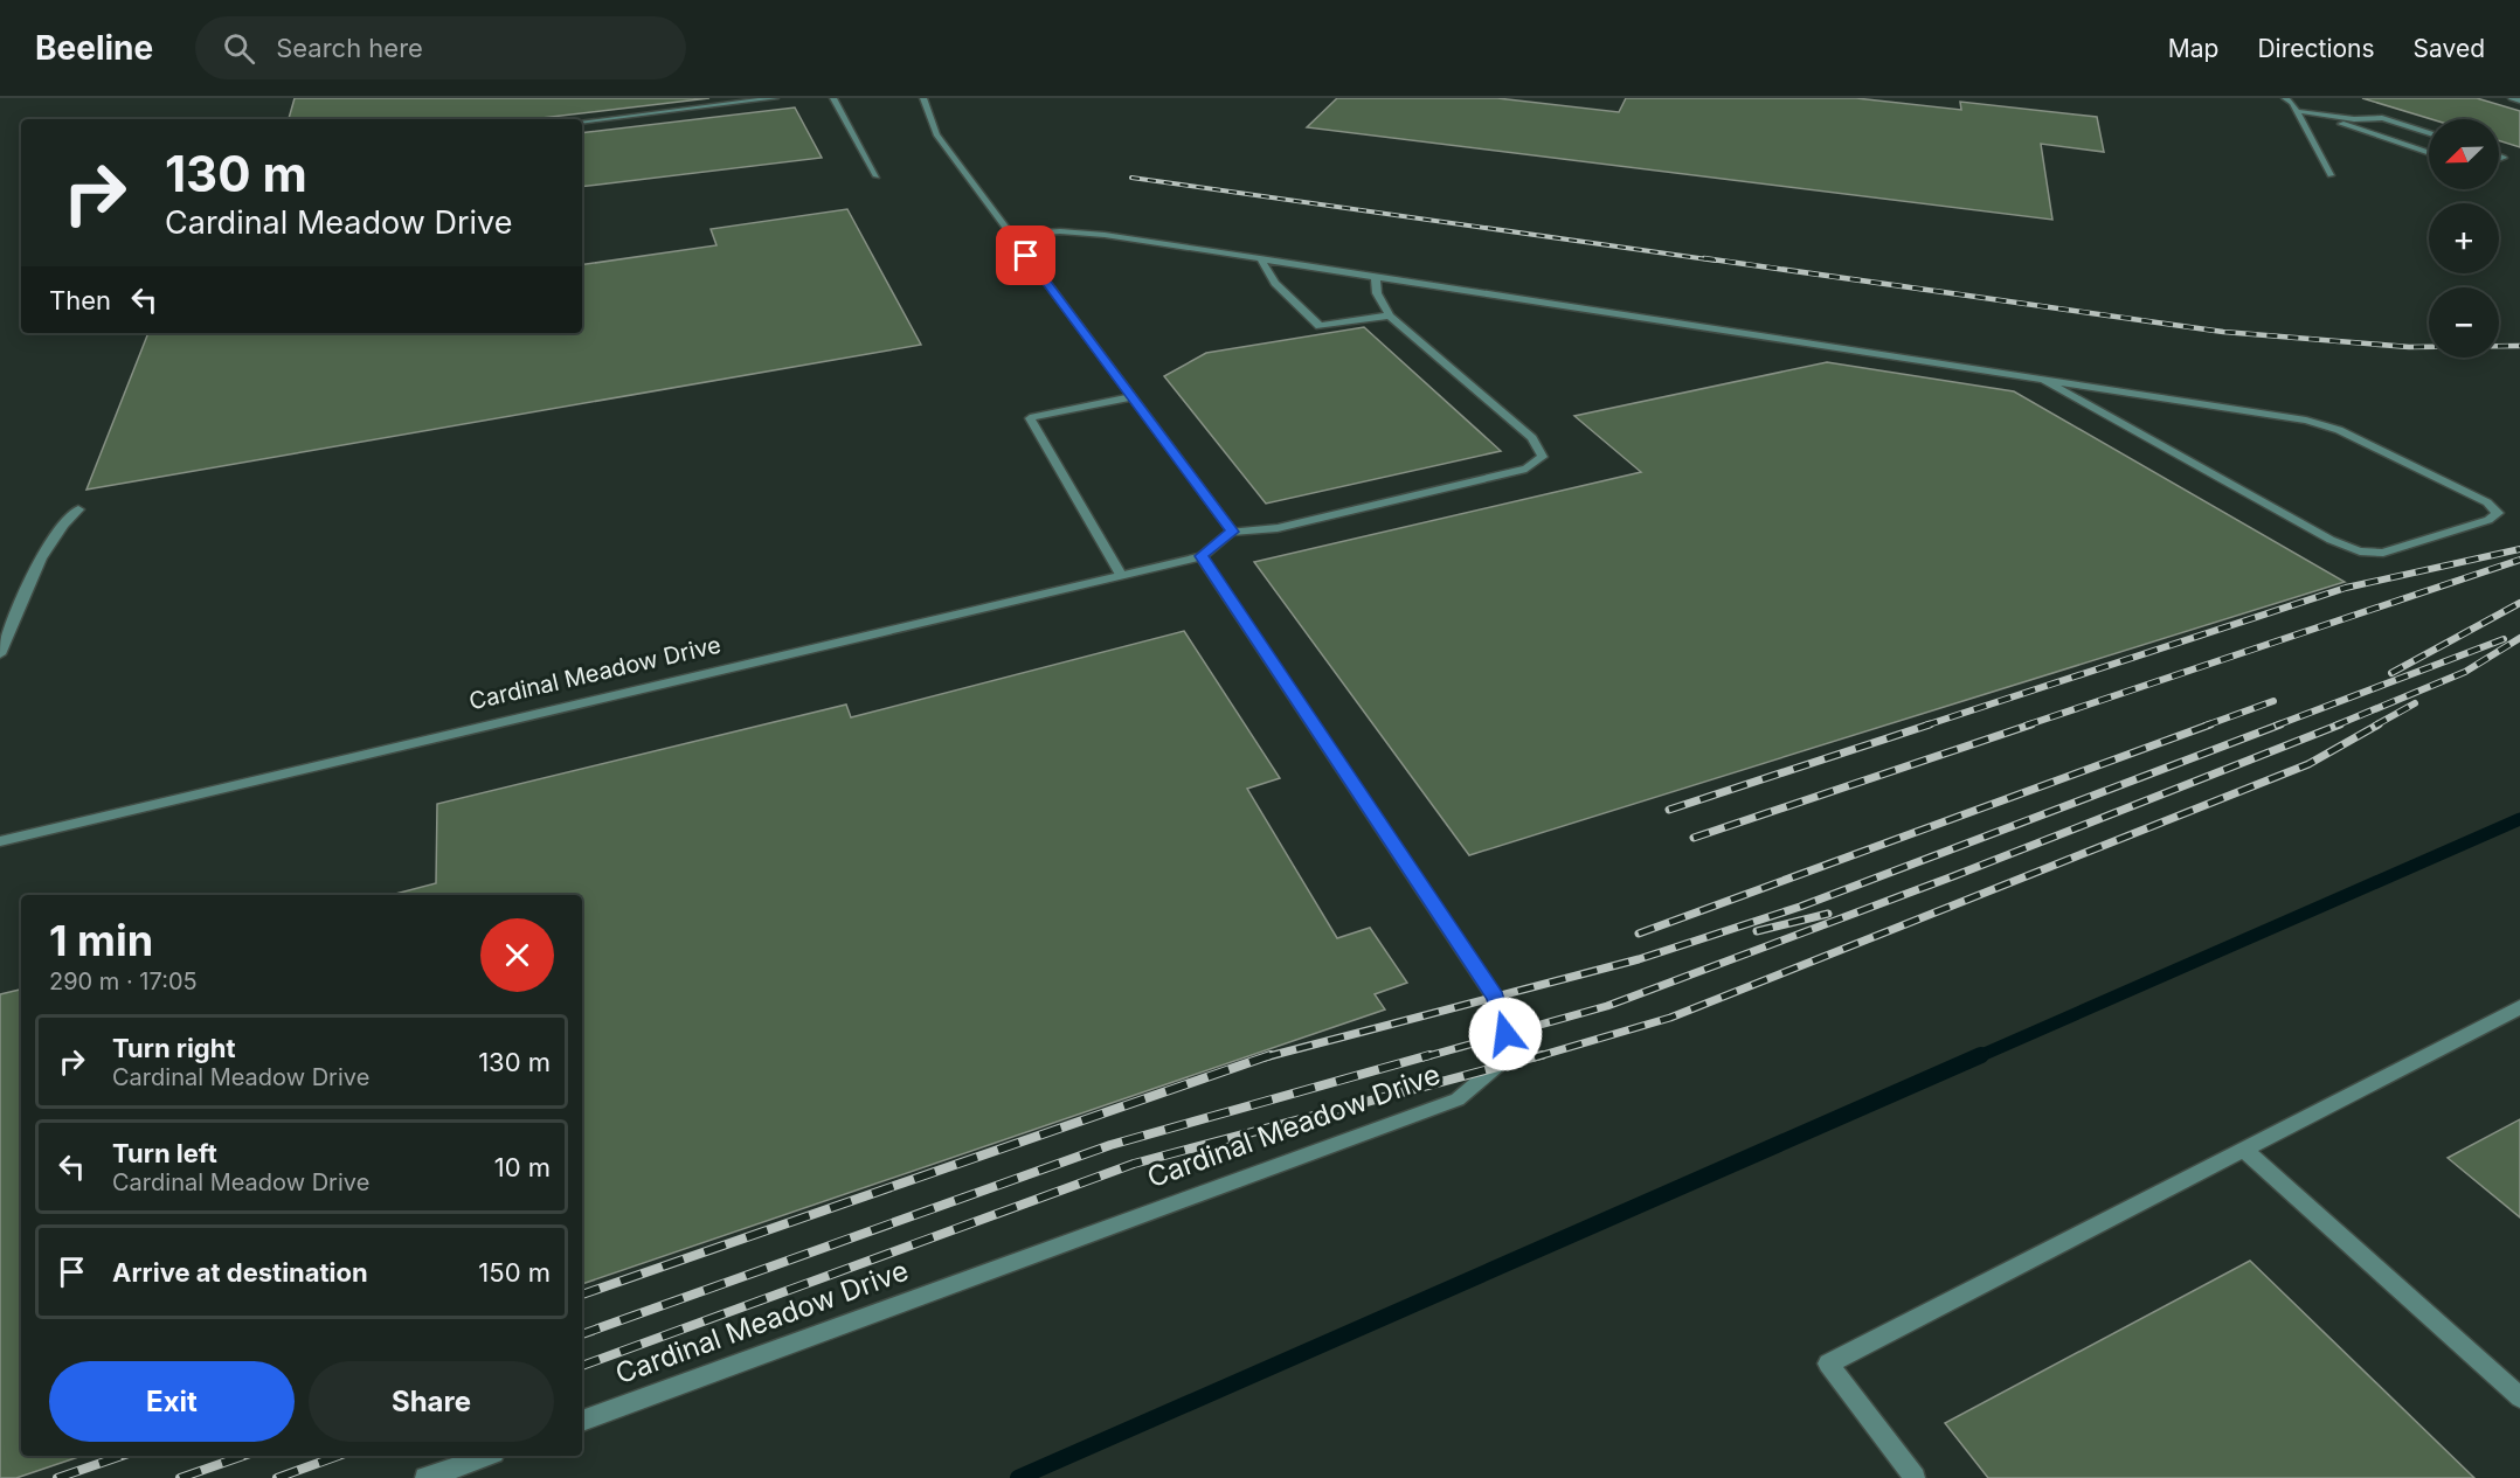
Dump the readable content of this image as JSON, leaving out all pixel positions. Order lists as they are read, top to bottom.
{
  "streets": {
    "street": ["Cardinal Meadow Drive"]
  },
  "north": "bottom left",
  "page": {
    "header": "Beeline",
    "search": "Search here",
    "nav": ["Map", "Directions", "Saved"],
    "map_buttons": ["+", "−"],
    "turn": ["130 m", "Cardinal Meadow Drive"],
    "then": "Then",
    "heading": ["1 min", "290 m · 17:05"],
    "list": [
      {
        "name": "Turn right",
        "note": "Cardinal Meadow Drive",
        "value": "130 m"
      },
      {
        "name": "Turn left",
        "note": "Cardinal Meadow Drive",
        "value": "10 m"
      },
      {
        "name": "Arrive at destination",
        "value": "150 m"
      }
    ],
    "buttons": ["Exit", "Share"]
  }
}
